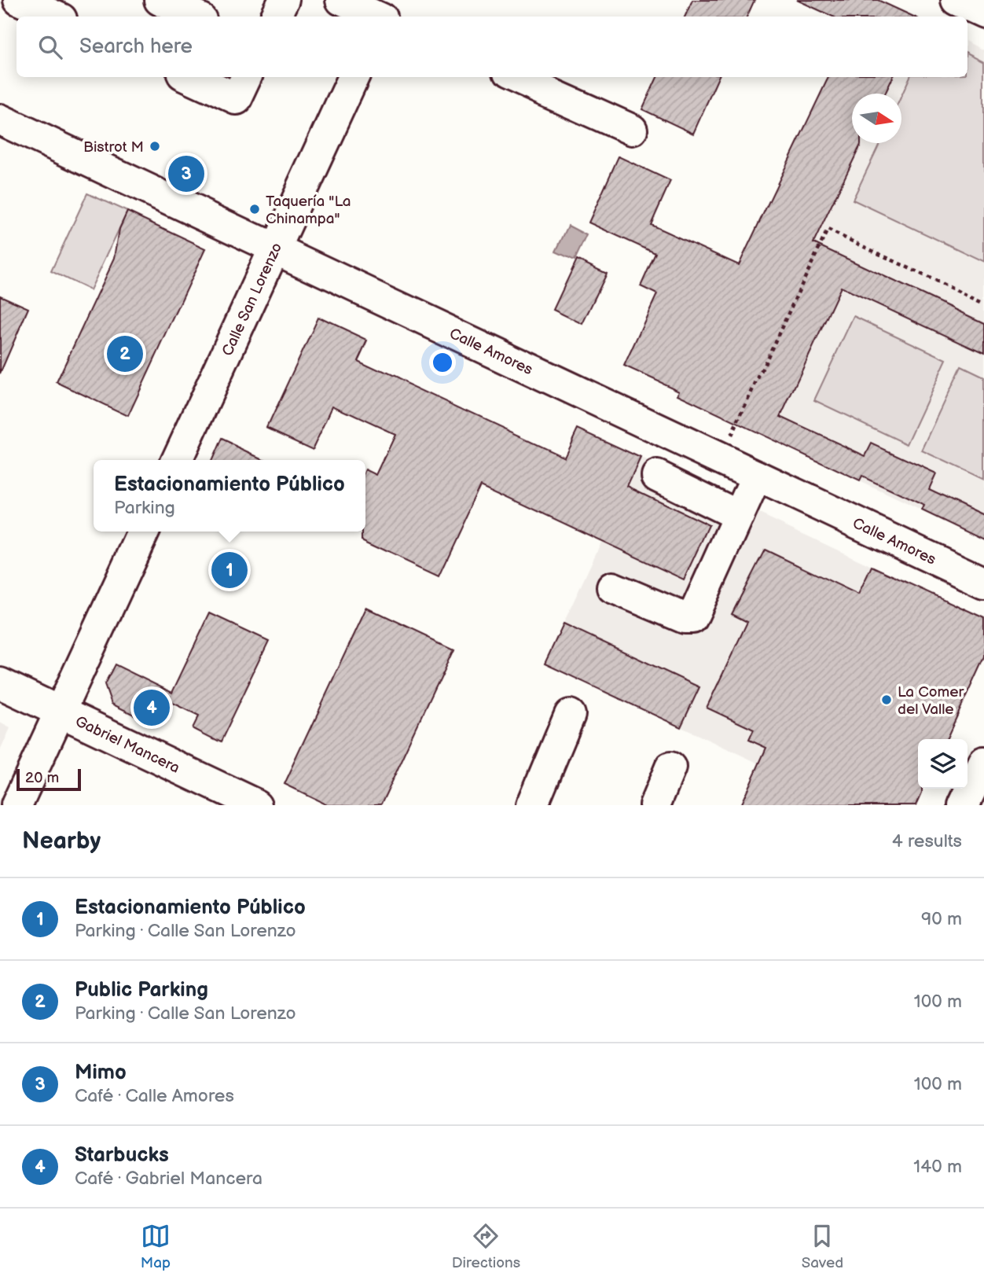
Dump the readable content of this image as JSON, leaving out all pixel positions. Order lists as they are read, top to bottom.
{
  "streets": {
    "street": ["Calle San Lorenzo", "Calle Amores", "Gabriel Mancera"]
  },
  "crossings": [
    ["Calle San Lorenzo", "Calle Amores"]
  ],
  "places": ["Bistrot M", "Taquería \"La Chinampa\"", "La Comer del Valle"],
  "scale_bar": "20 m",
  "north": "right",
  "page": {
    "search": "Search here",
    "pins": [
      "3",
      "2",
      "1",
      "4"
    ],
    "popup": ["Estacionamiento Público", "Parking"],
    "scale": "20 m",
    "heading": ["Nearby", "4 results"],
    "list": [
      {
        "mark": "1",
        "name": "Estacionamiento Público",
        "note": "Parking · Calle San Lorenzo",
        "value": "90 m"
      },
      {
        "mark": "2",
        "name": "Public Parking",
        "note": "Parking · Calle San Lorenzo",
        "value": "100 m"
      },
      {
        "mark": "3",
        "name": "Mimo",
        "note": "Café · Calle Amores",
        "value": "100 m"
      },
      {
        "mark": "4",
        "name": "Starbucks",
        "note": "Café · Gabriel Mancera",
        "value": "140 m"
      }
    ],
    "nav": ["Map", "Directions", "Saved"]
  }
}
